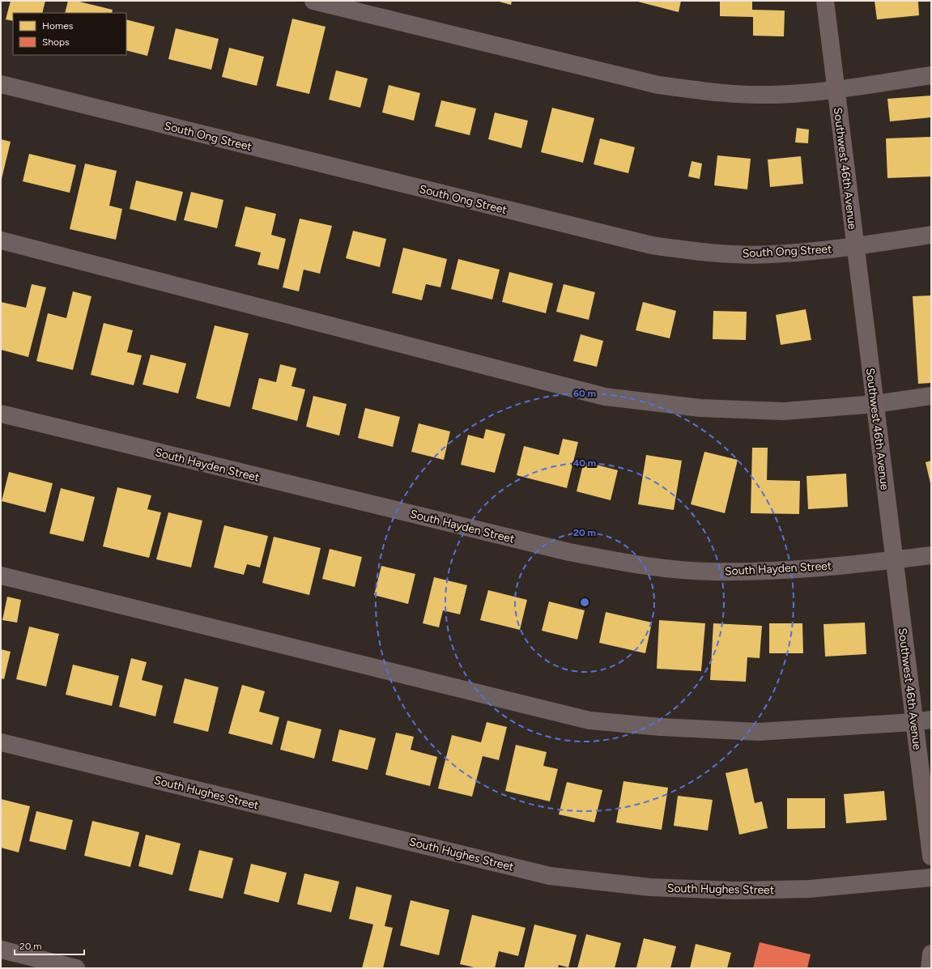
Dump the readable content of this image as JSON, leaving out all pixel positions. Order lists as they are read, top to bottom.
{
  "streets": {
    "main road": ["Southwest 46th Avenue"],
    "street": ["South Ong Street", "South Hayden Street", "South Hughes Street"]
  },
  "crossings": [
    ["South Ong Street", "Southwest 46th Avenue"],
    ["Southwest 46th Avenue", "South Hayden Street"]
  ],
  "legend": ["Homes", "Shops"],
  "scale_bar": "20 m",
  "rings": ["60 m", "40 m", "20 m"]
}
